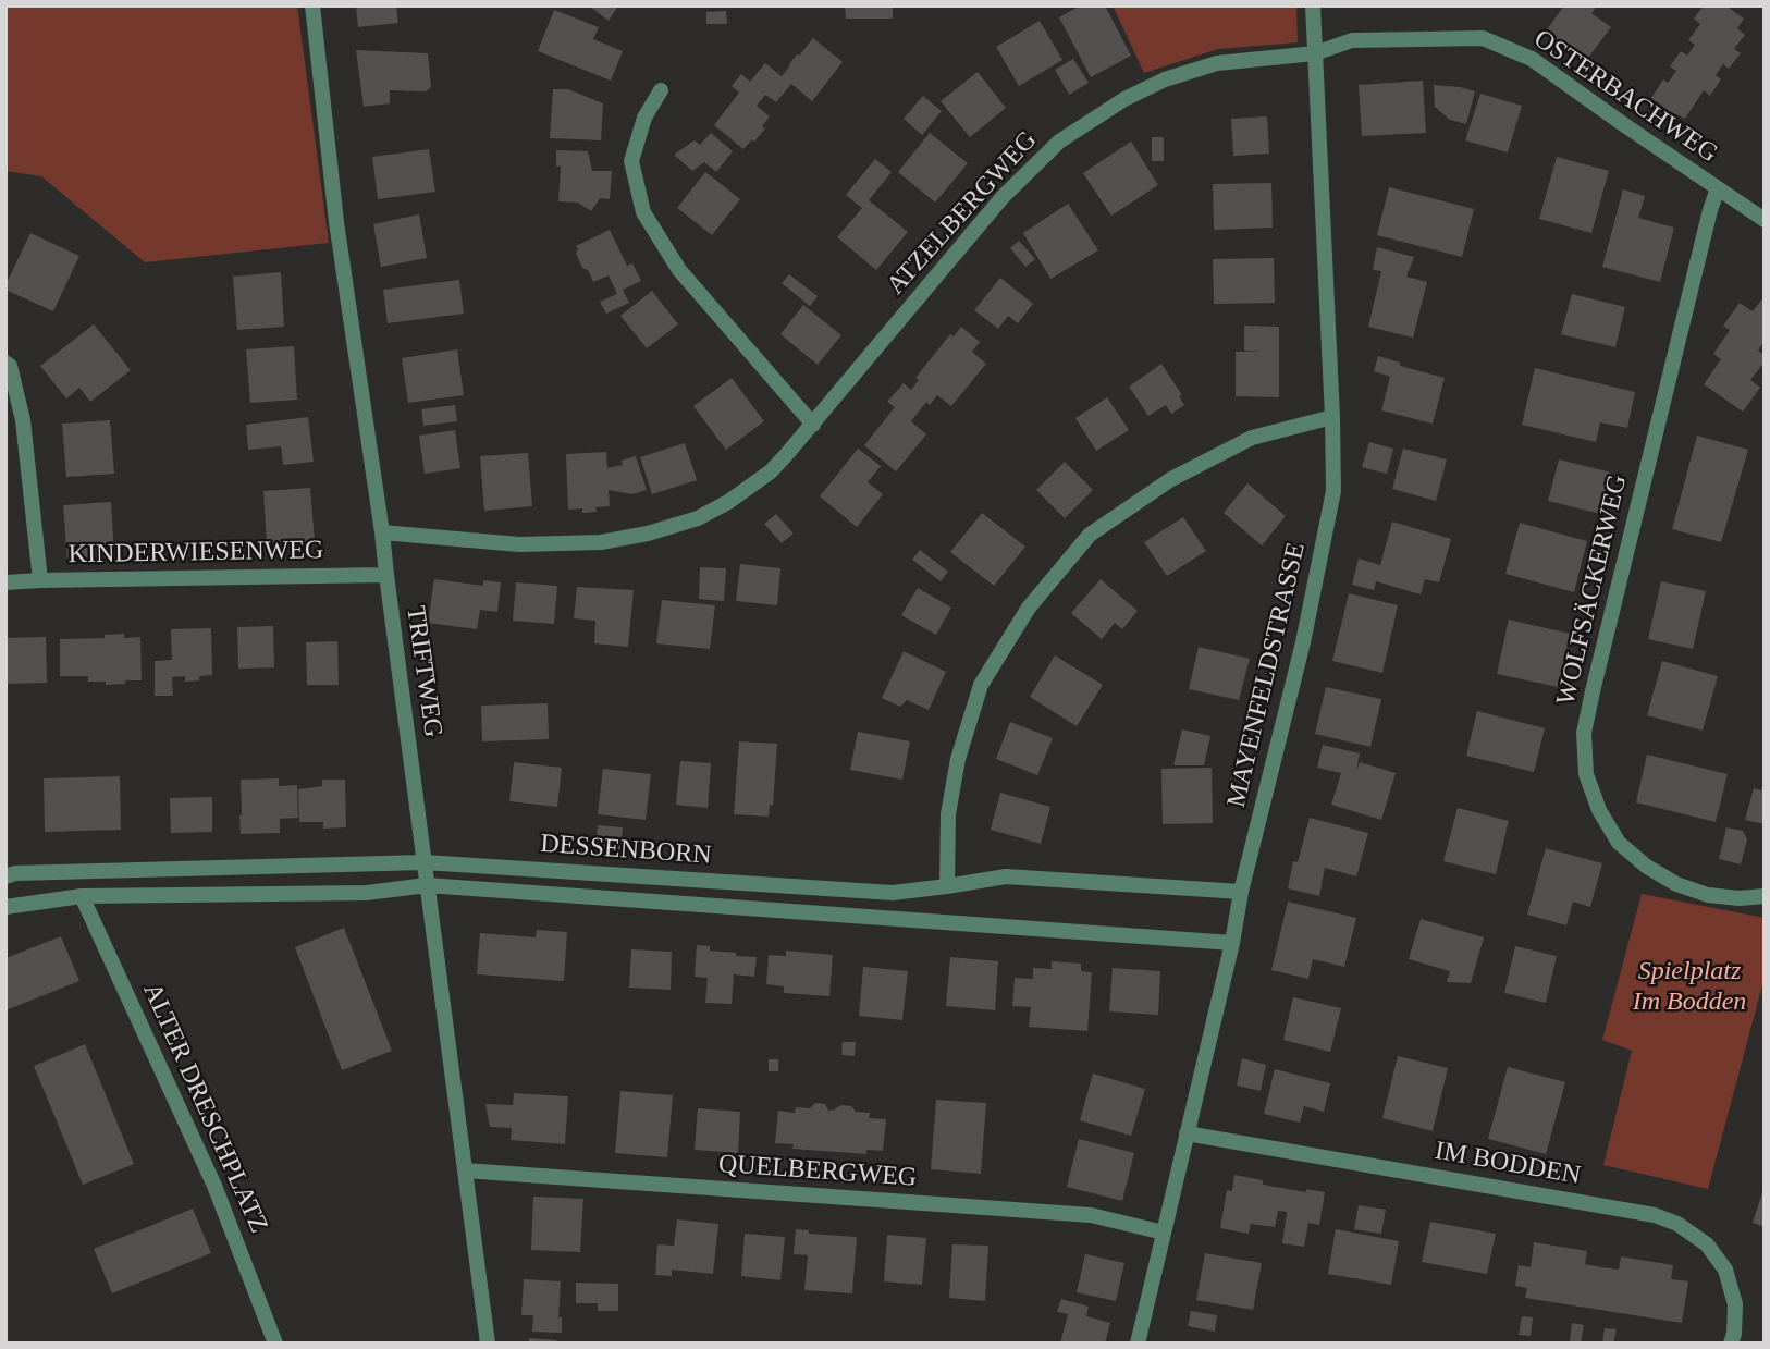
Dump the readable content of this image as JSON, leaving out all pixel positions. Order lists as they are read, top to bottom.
{
  "streets": {
    "street": [
      "OSTERBACHWEG",
      "ATZELBERGWEG",
      "KINDERWIESENWEG",
      "WOLFSÄCKERWEG",
      "TRIFTWEG",
      "MAYENFELDSTRASSE",
      "DESSENBORN",
      "ALTER DRESCHPLATZ",
      "IM BODDEN",
      "QUELBERGWEG"
    ]
  },
  "crossings": [
    ["OSTERBACHWEG", "ATZELBERGWEG"],
    ["OSTERBACHWEG", "WOLFSÄCKERWEG"],
    ["OSTERBACHWEG", "MAYENFELDSTRASSE"],
    ["ATZELBERGWEG", "TRIFTWEG"],
    ["ATZELBERGWEG", "MAYENFELDSTRASSE"],
    ["KINDERWIESENWEG", "TRIFTWEG"],
    ["TRIFTWEG", "DESSENBORN"],
    ["TRIFTWEG", "QUELBERGWEG"],
    ["MAYENFELDSTRASSE", "DESSENBORN"],
    ["MAYENFELDSTRASSE", "IM BODDEN"],
    ["MAYENFELDSTRASSE", "QUELBERGWEG"],
    ["DESSENBORN", "ALTER DRESCHPLATZ"]
  ],
  "parks": ["Spielplatz Im Bodden"]
}
